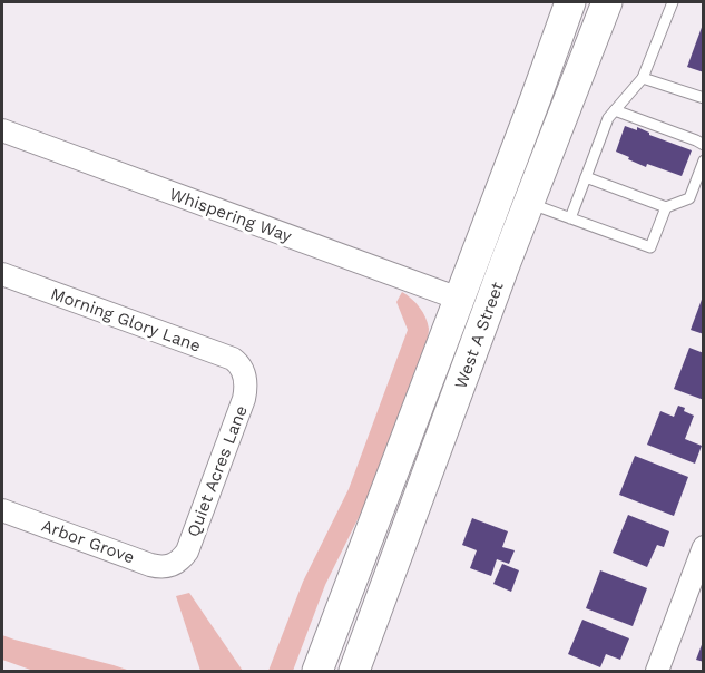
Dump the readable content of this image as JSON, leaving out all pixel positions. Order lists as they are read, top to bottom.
{
  "streets": {
    "main road": ["West A Street"],
    "street": [
      "Whispering Way",
      "Morning Glory Lane",
      "Quiet Acres Lane",
      "Arbor Grove"
    ]
  },
  "crossings": [
    ["Whispering Way", "West A Street"],
    ["Morning Glory Lane", "Quiet Acres Lane"],
    ["Quiet Acres Lane", "Arbor Grove"]
  ]
}
